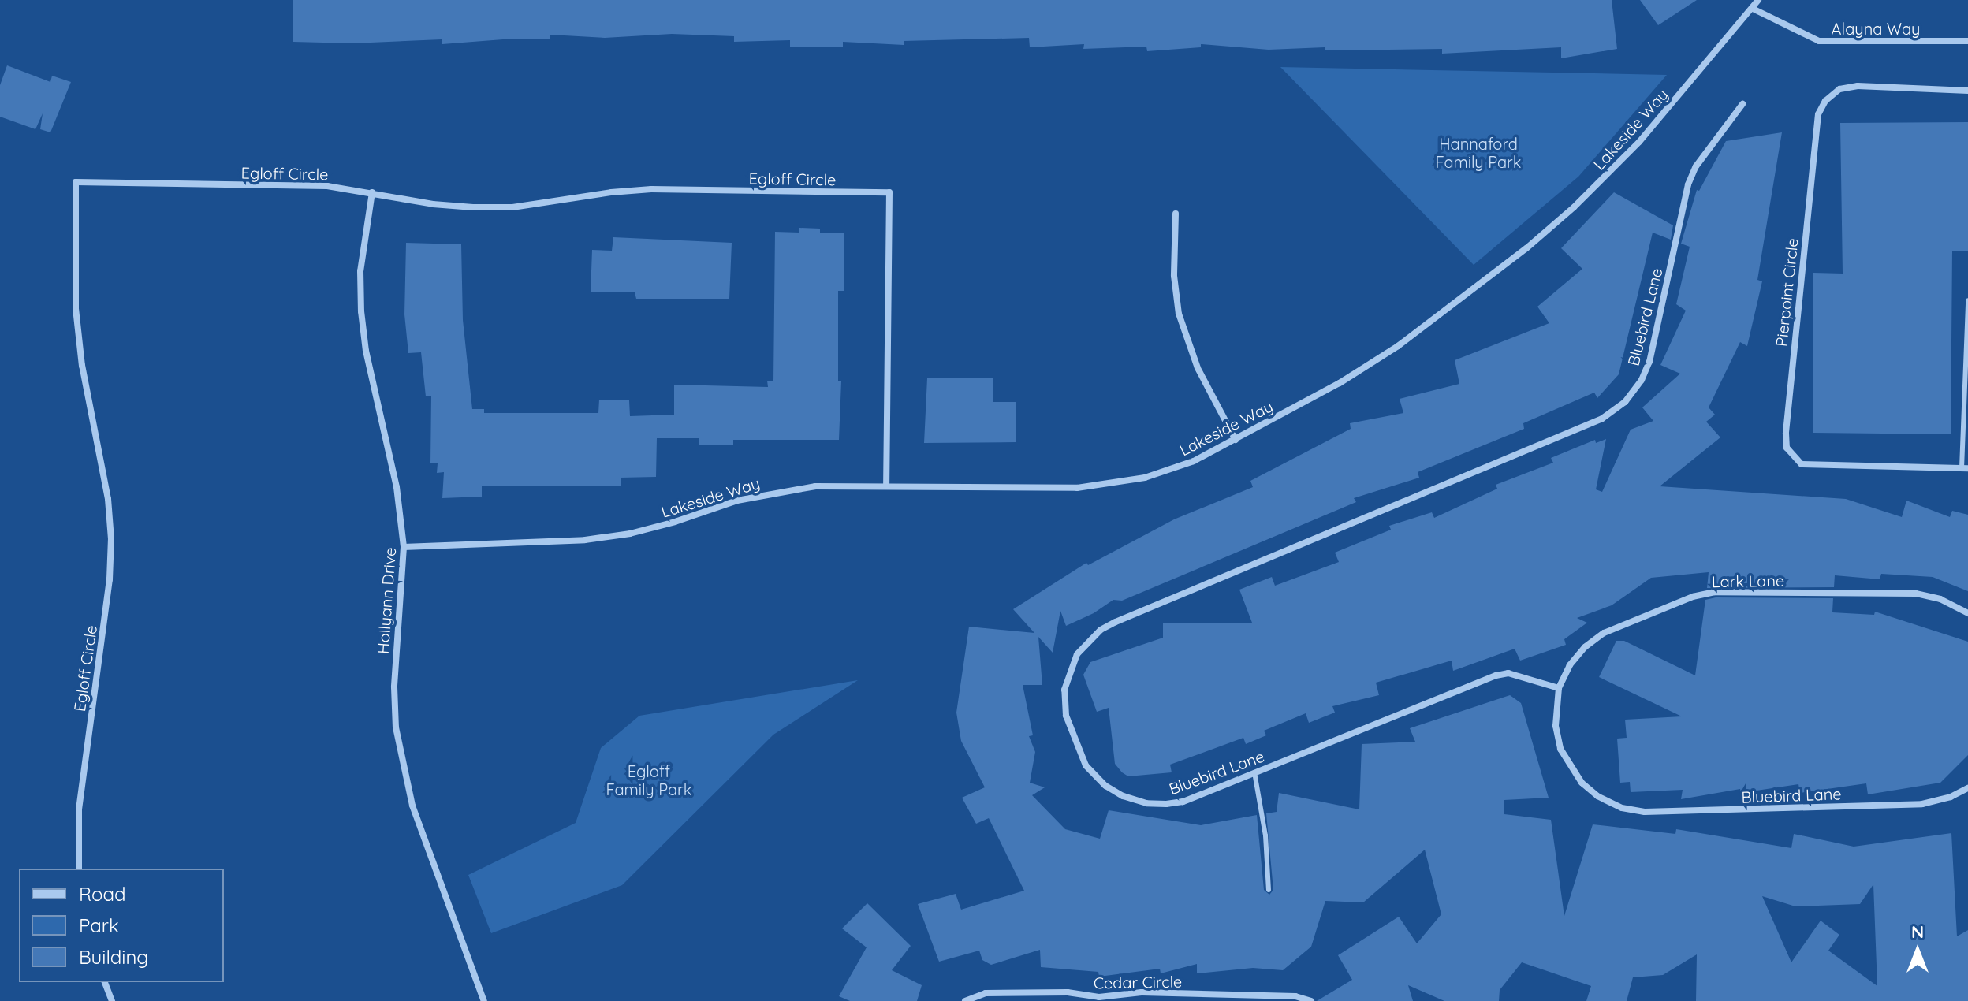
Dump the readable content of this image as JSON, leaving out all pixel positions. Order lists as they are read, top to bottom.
{
  "streets": {
    "street": [
      "Alayna Way",
      "Lakeside Way",
      "Egloff Circle",
      "Pierpoint Circle",
      "Bluebird Lane",
      "Lark Lane",
      "Hollyann Drive",
      "Cedar Circle"
    ]
  },
  "crossings": [
    ["Alayna Way", "Lakeside Way"],
    ["Lakeside Way", "Egloff Circle"],
    ["Lakeside Way", "Hollyann Drive"],
    ["Egloff Circle", "Hollyann Drive"],
    ["Bluebird Lane", "Lark Lane"]
  ],
  "parks": ["Hannaford Family Park", "Egloff Family Park"],
  "legend": ["Road", "Park", "Building"],
  "north": "top"
}
